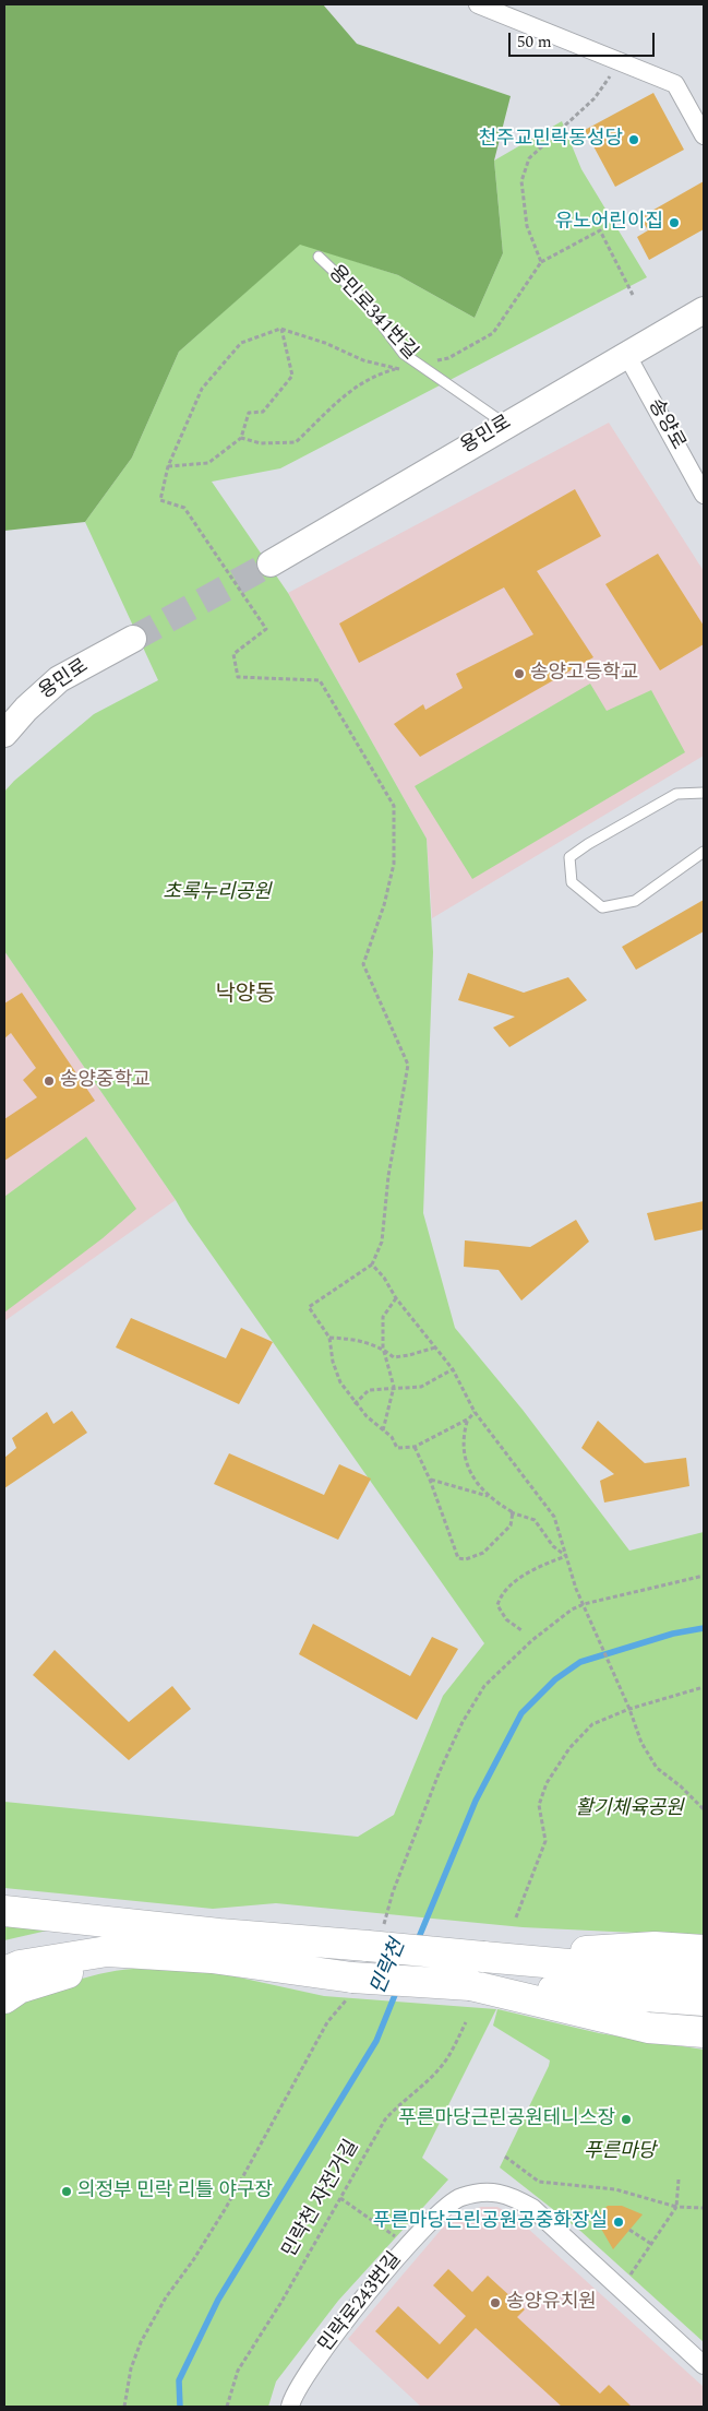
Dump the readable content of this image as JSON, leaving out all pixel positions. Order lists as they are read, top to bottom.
{
  "streets": {
    "street": ["송양로", "용민로", "민락로243번길"],
    "lane": ["용민로341번길"],
    "path": ["민락천 자전거길"]
  },
  "crossings": [
    ["용민로341번길", "용민로"],
    ["송양로", "용민로"]
  ],
  "districts": ["낙양동"],
  "water": ["민락천"],
  "parks": ["초록누리공원", "활기체육공원", "푸른마당"],
  "places": [
    "천주교민락동성당",
    "유노어린이집",
    "송양고등학교",
    "송양중학교",
    "푸른마당근린공원테니스장",
    "의정부 민락 리틀 야구장",
    "푸른마당근린공원공중화장실",
    "송양유치원"
  ],
  "scale_bar": "50 m"
}
